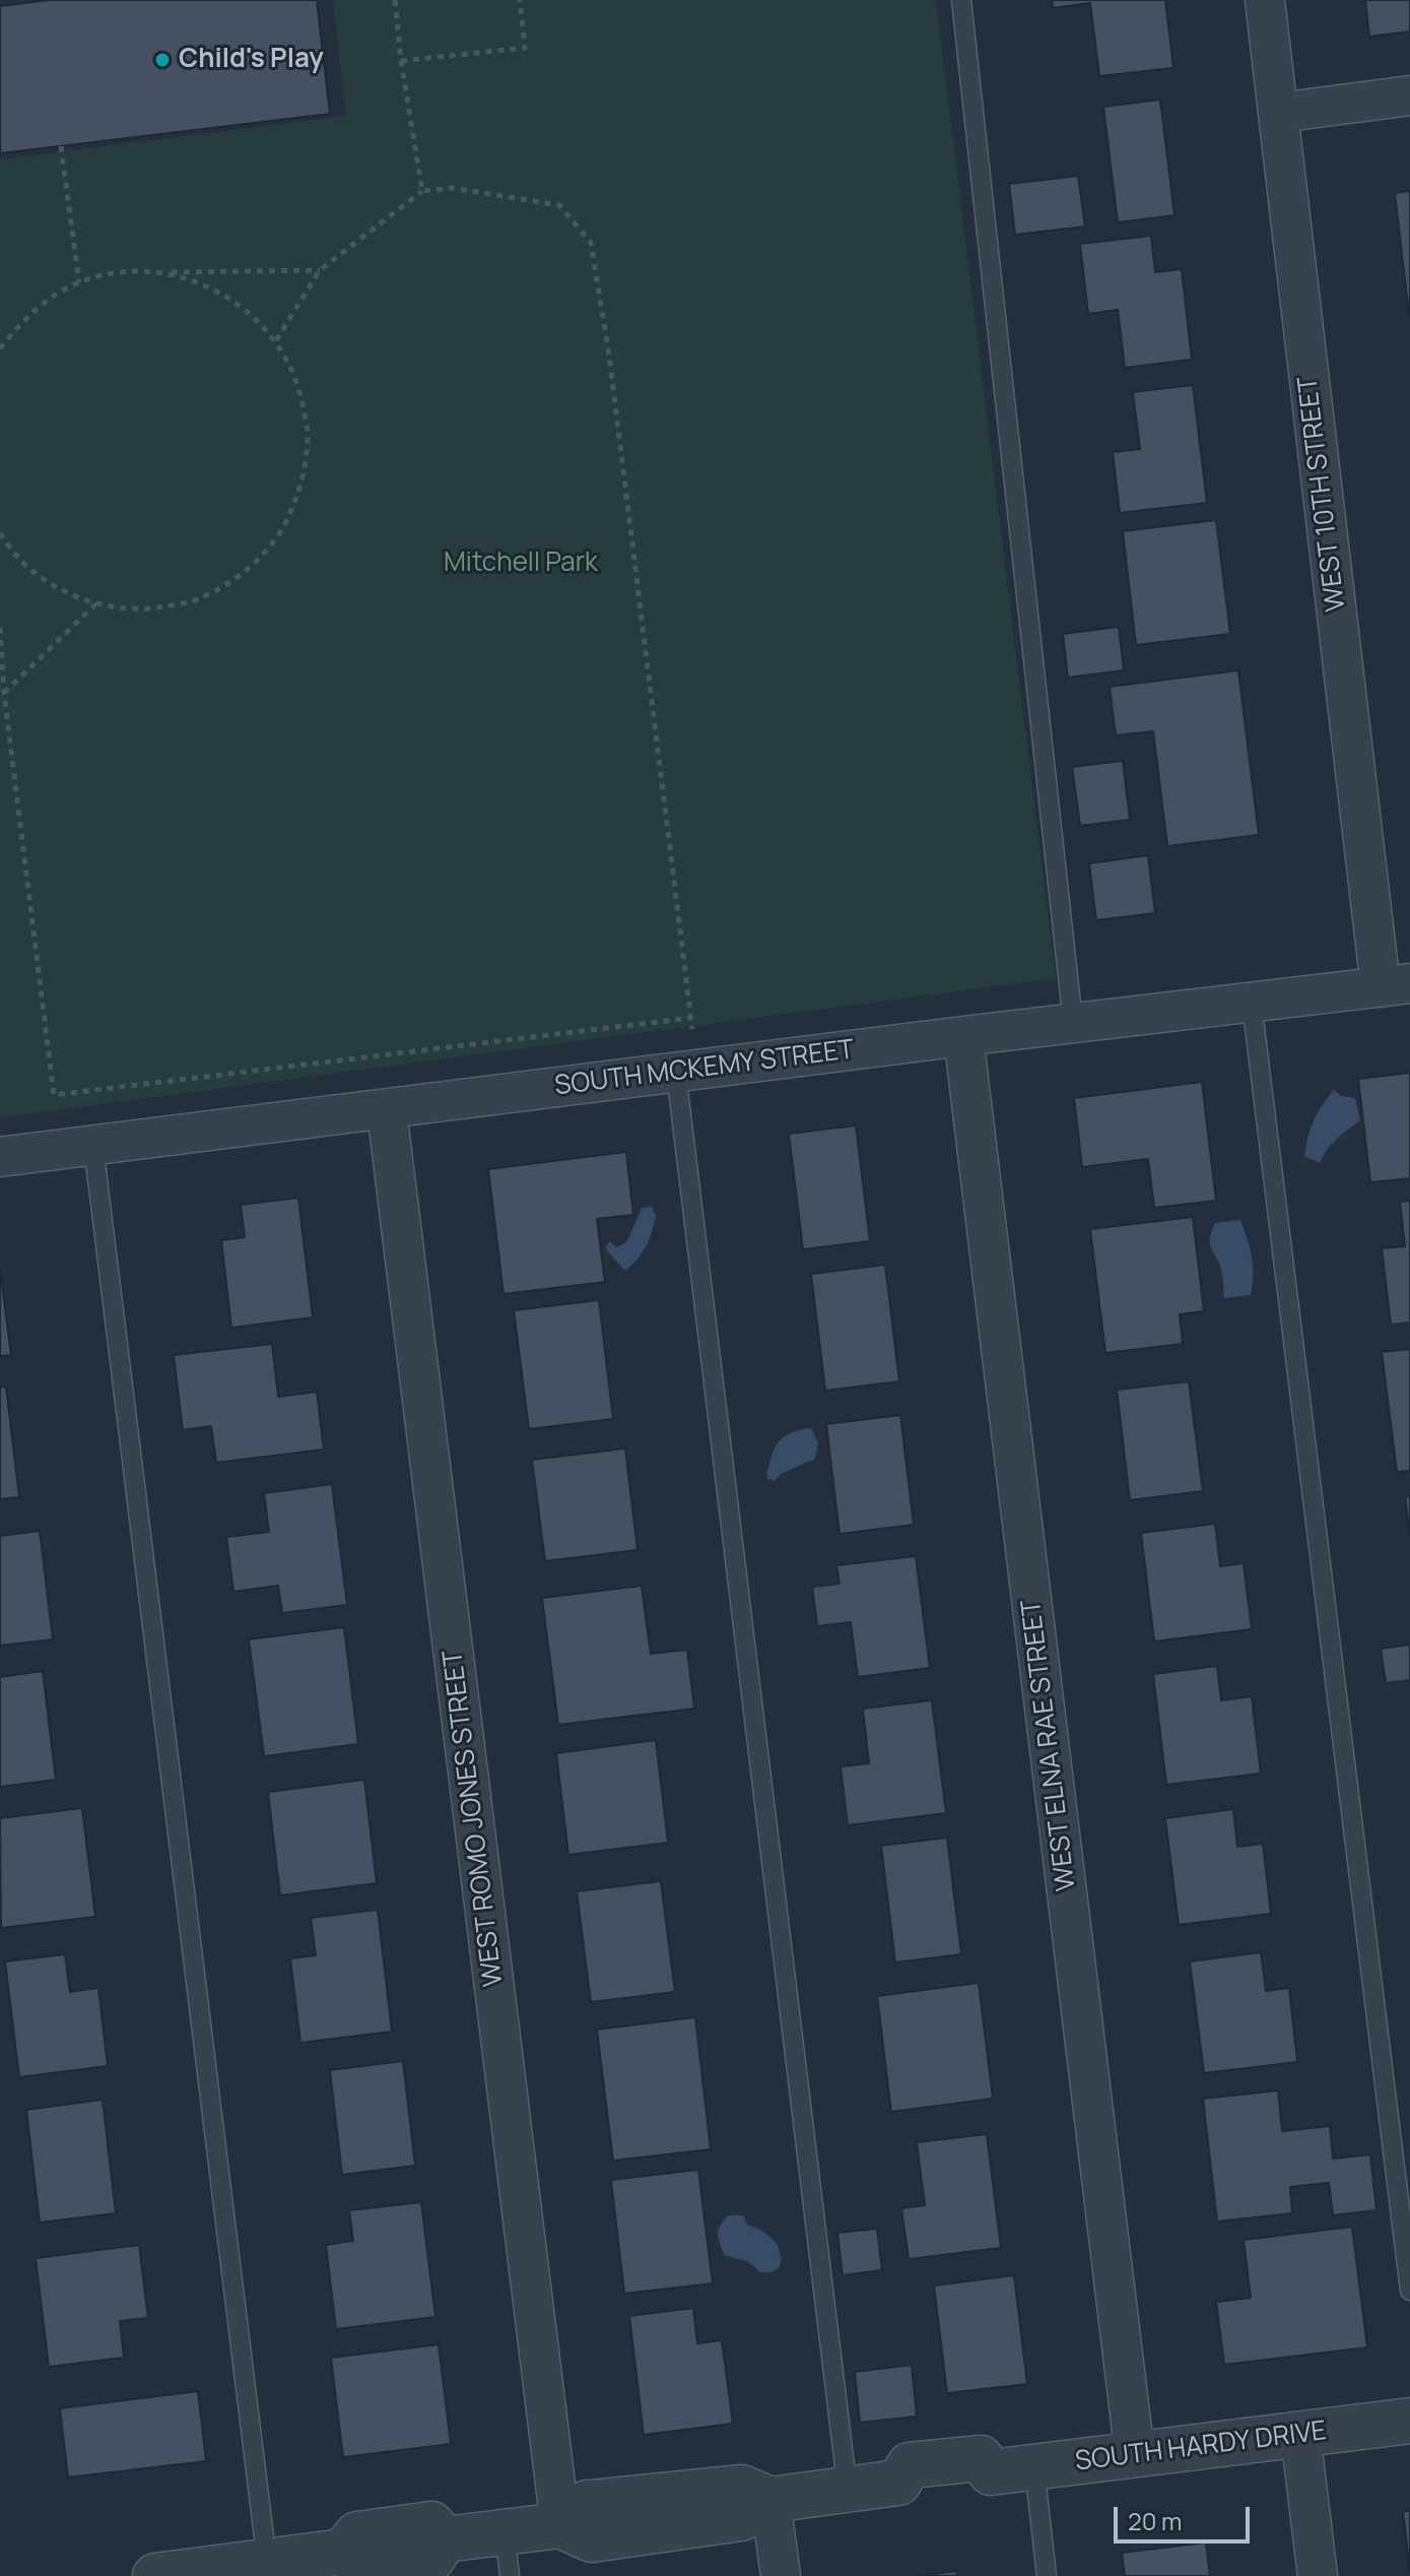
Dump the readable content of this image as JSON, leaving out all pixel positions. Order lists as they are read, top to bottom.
{
  "streets": {
    "street": [
      "WEST 10TH STREET",
      "SOUTH MCKEMY STREET",
      "WEST ELNA RAE STREET",
      "WEST ROMO JONES STREET",
      "SOUTH HARDY DRIVE"
    ]
  },
  "crossings": [
    ["WEST 10TH STREET", "SOUTH MCKEMY STREET"],
    ["SOUTH MCKEMY STREET", "WEST ELNA RAE STREET"],
    ["SOUTH MCKEMY STREET", "WEST ROMO JONES STREET"],
    ["WEST ELNA RAE STREET", "SOUTH HARDY DRIVE"],
    ["WEST ROMO JONES STREET", "SOUTH HARDY DRIVE"]
  ],
  "parks": ["Mitchell Park"],
  "places": ["Child's Play"],
  "scale_bar": "20 m"
}
